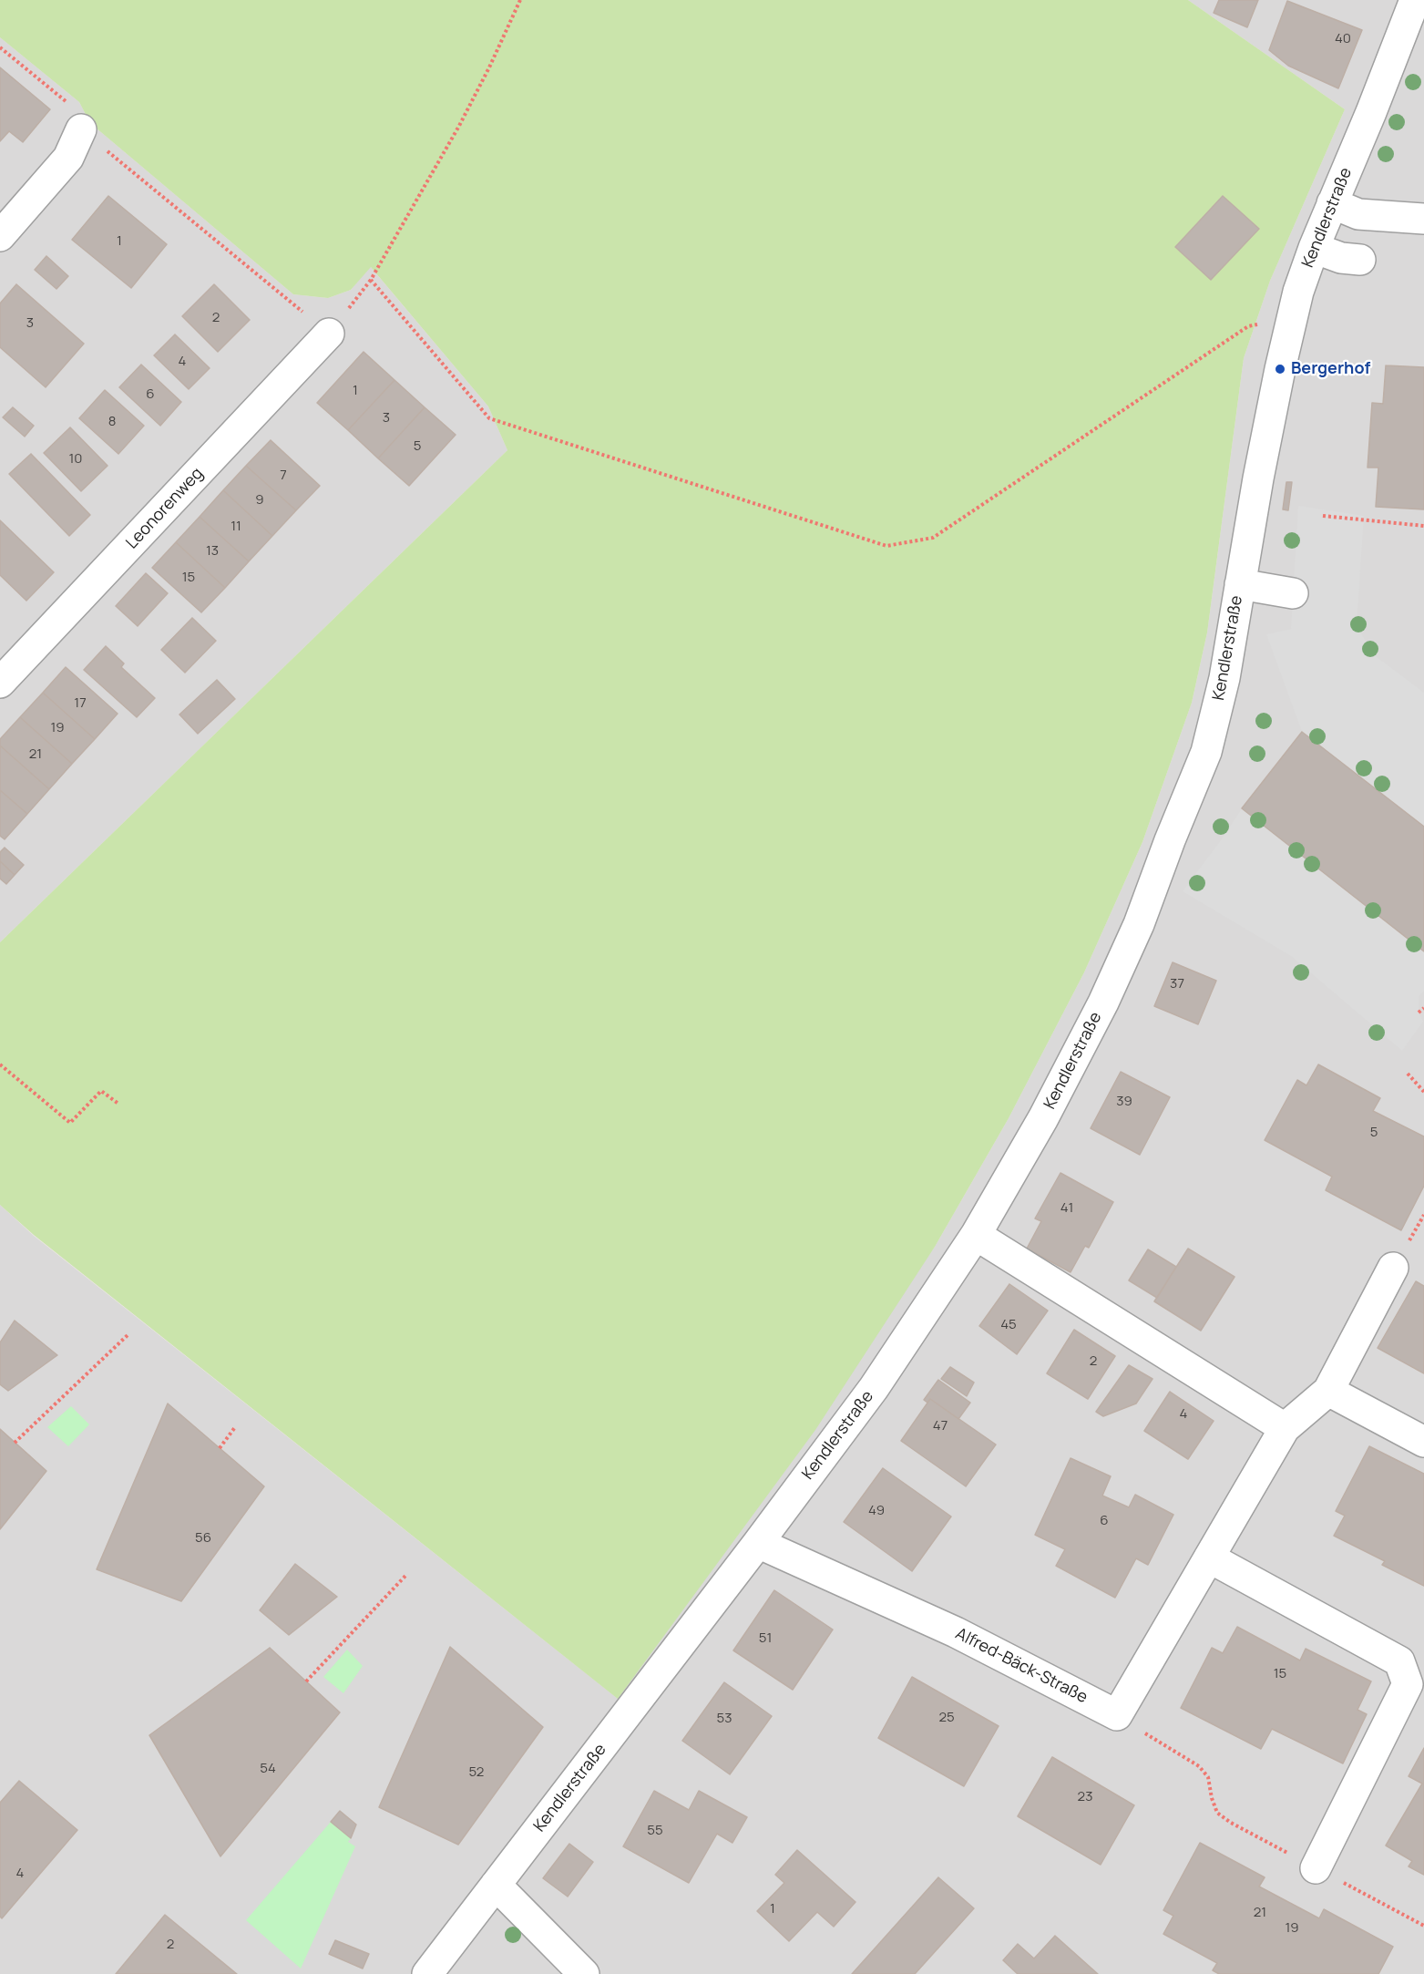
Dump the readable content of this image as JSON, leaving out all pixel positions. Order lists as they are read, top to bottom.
{
  "streets": {
    "street": ["Kendlerstraße", "Leonorenweg", "Alfred-Bäck-Straße"]
  },
  "crossings": [
    ["Kendlerstraße", "Alfred-Bäck-Straße"]
  ],
  "places": ["Bergerhof"],
  "house_numbers": [
    "40",
    "1",
    "2",
    "3",
    "4",
    "1",
    "6",
    "3",
    "8",
    "5",
    "10",
    "7",
    "9",
    "11",
    "13",
    "15",
    "17",
    "19",
    "21",
    "37",
    "39",
    "5",
    "41",
    "45",
    "2",
    "4",
    "47",
    "49",
    "6",
    "56",
    "51",
    "15",
    "25",
    "53",
    "54",
    "52",
    "23",
    "55",
    "4",
    "1",
    "21",
    "19",
    "2"
  ]
}
